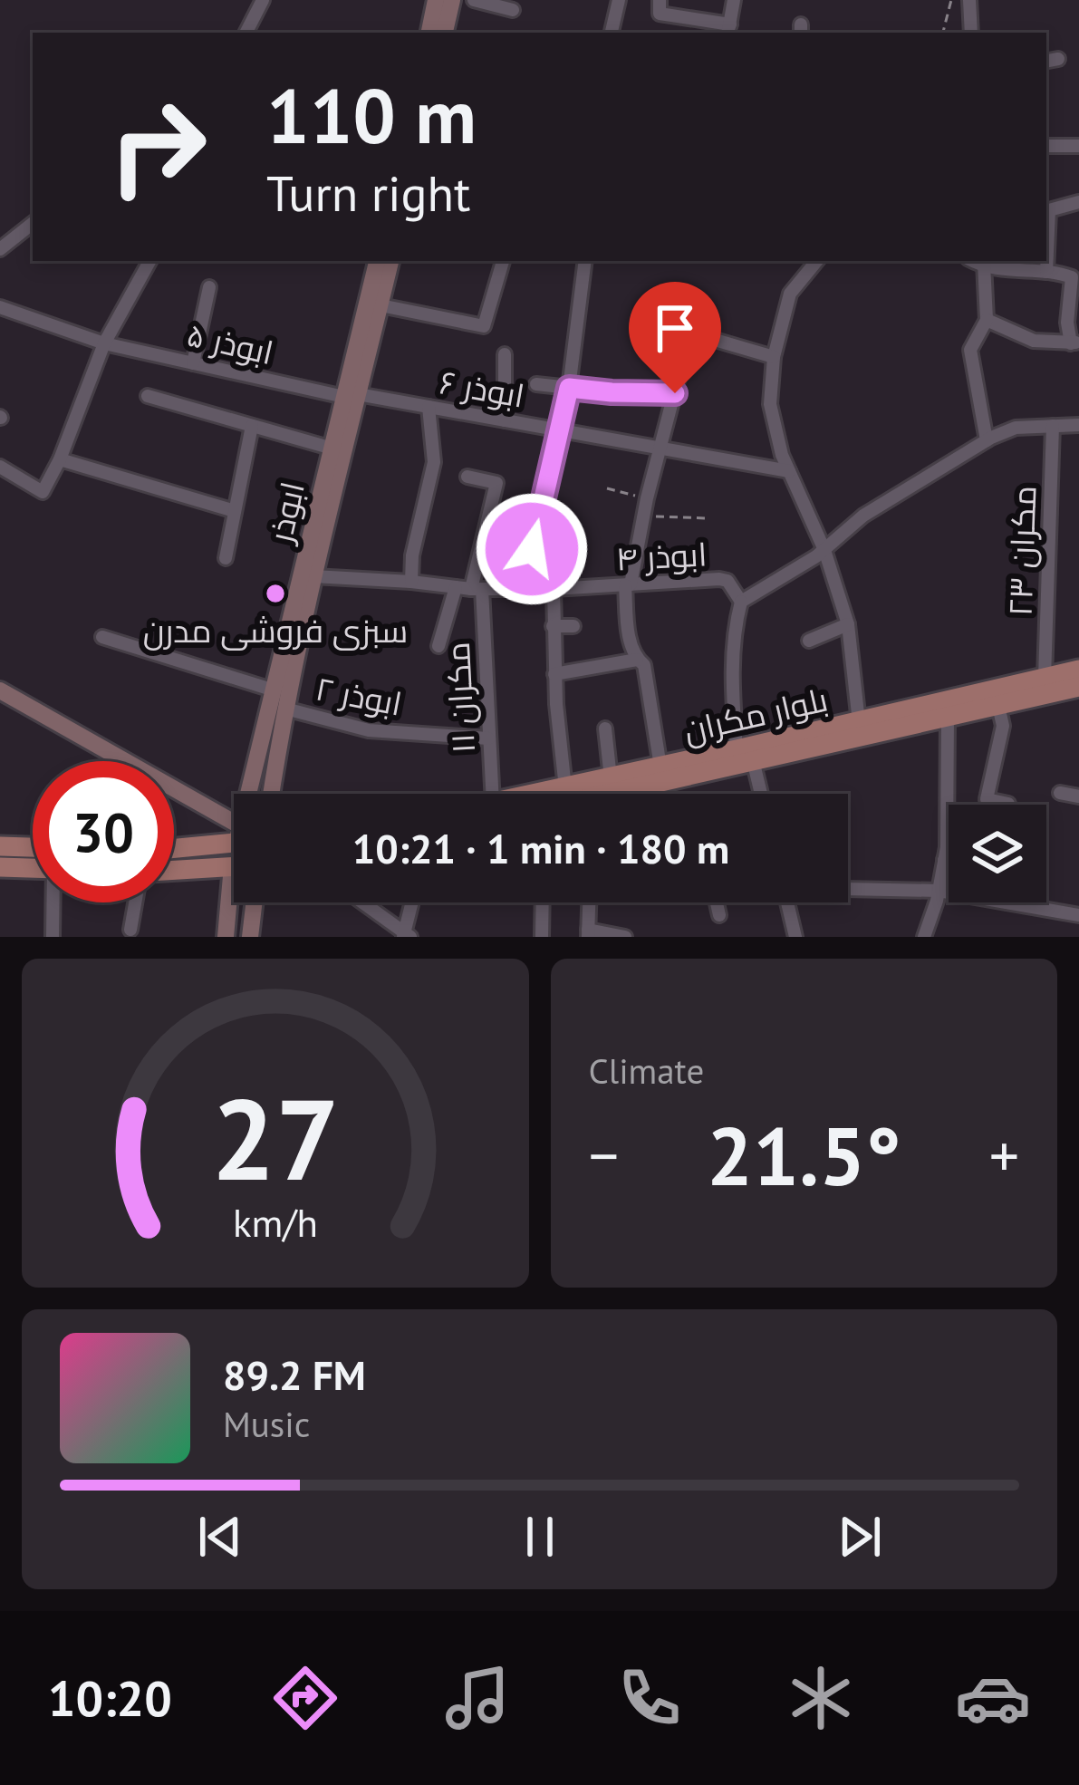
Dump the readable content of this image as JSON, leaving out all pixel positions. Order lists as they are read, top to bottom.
{
  "streets": {
    "main road": ["ابوذر", "بلوار مکران"],
    "street": [
      "ابوذر ۵",
      "ابوذر ۶",
      "مکران ۲۳",
      "ابوذر ۴",
      "ابوذر ۲",
      "مکران ۱۱"
    ]
  },
  "crossings": [
    ["ابوذر ۵", "ابوذر ۶"],
    ["ابوذر ۵", "ابوذر"],
    ["ابوذر ۶", "ابوذر"],
    ["ابوذر", "ابوذر ۴"],
    ["ابوذر", "ابوذر ۲"],
    ["مکران ۲۳", "بلوار مکران"],
    ["ابوذر ۴", "مکران ۱۱"],
    ["ابوذر ۲", "مکران ۱۱"]
  ],
  "places": ["سبزی فروشی مدرن"],
  "page": {
    "turn": ["110 m", "Turn right"],
    "limit": "30",
    "trip": "10:21 · 1 min · 180 m",
    "tile": "Climate",
    "heat": ["−", "21.5°", "+"],
    "song": ["89.2 FM", "Music"],
    "tabs": "10:20",
    "gauge": ["27", "km/h"]
  }
}
